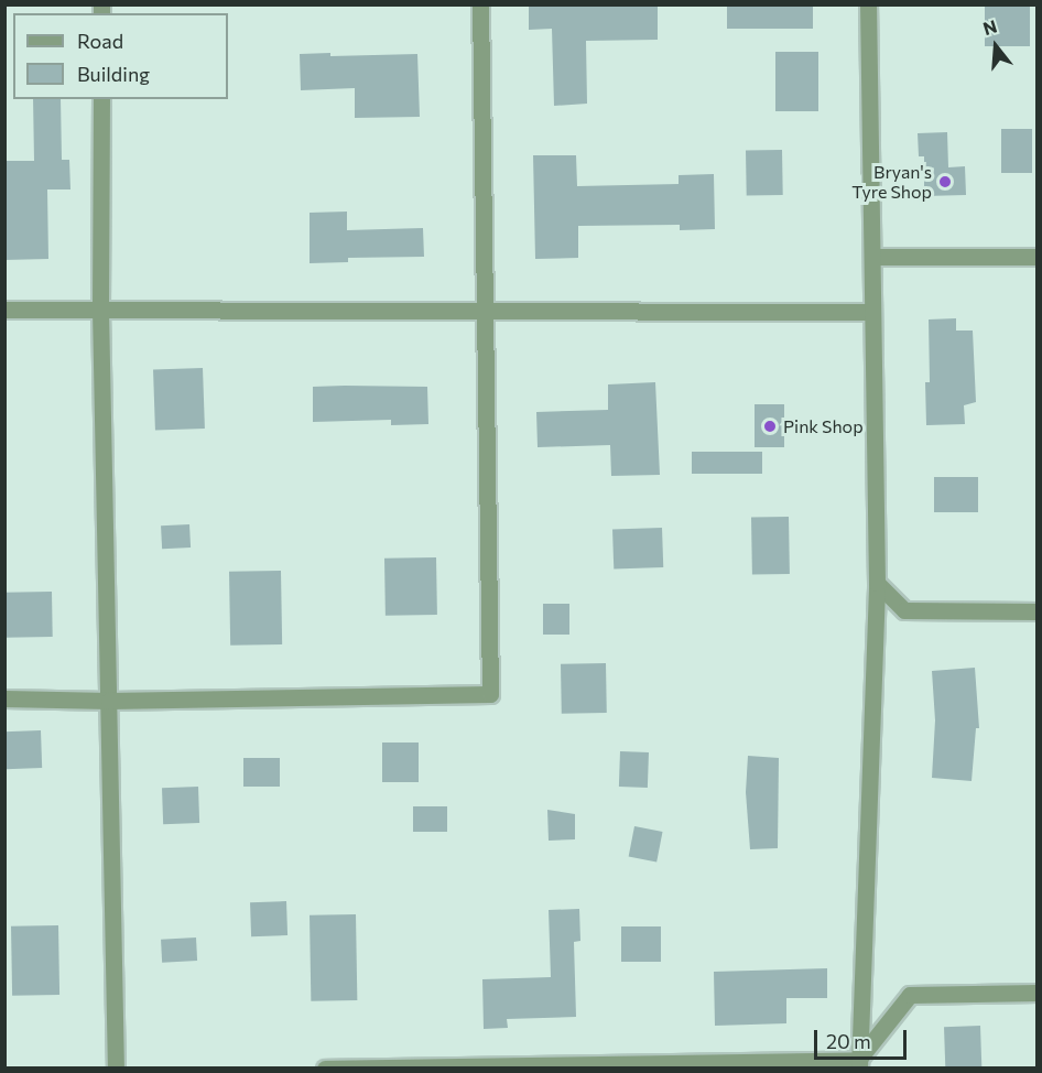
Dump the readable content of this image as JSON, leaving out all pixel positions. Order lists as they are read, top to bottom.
{
  "places": ["Bryan's Tyre Shop", "Pink Shop"],
  "legend": ["Road", "Building"],
  "scale_bar": "20 m",
  "north": "top"
}
